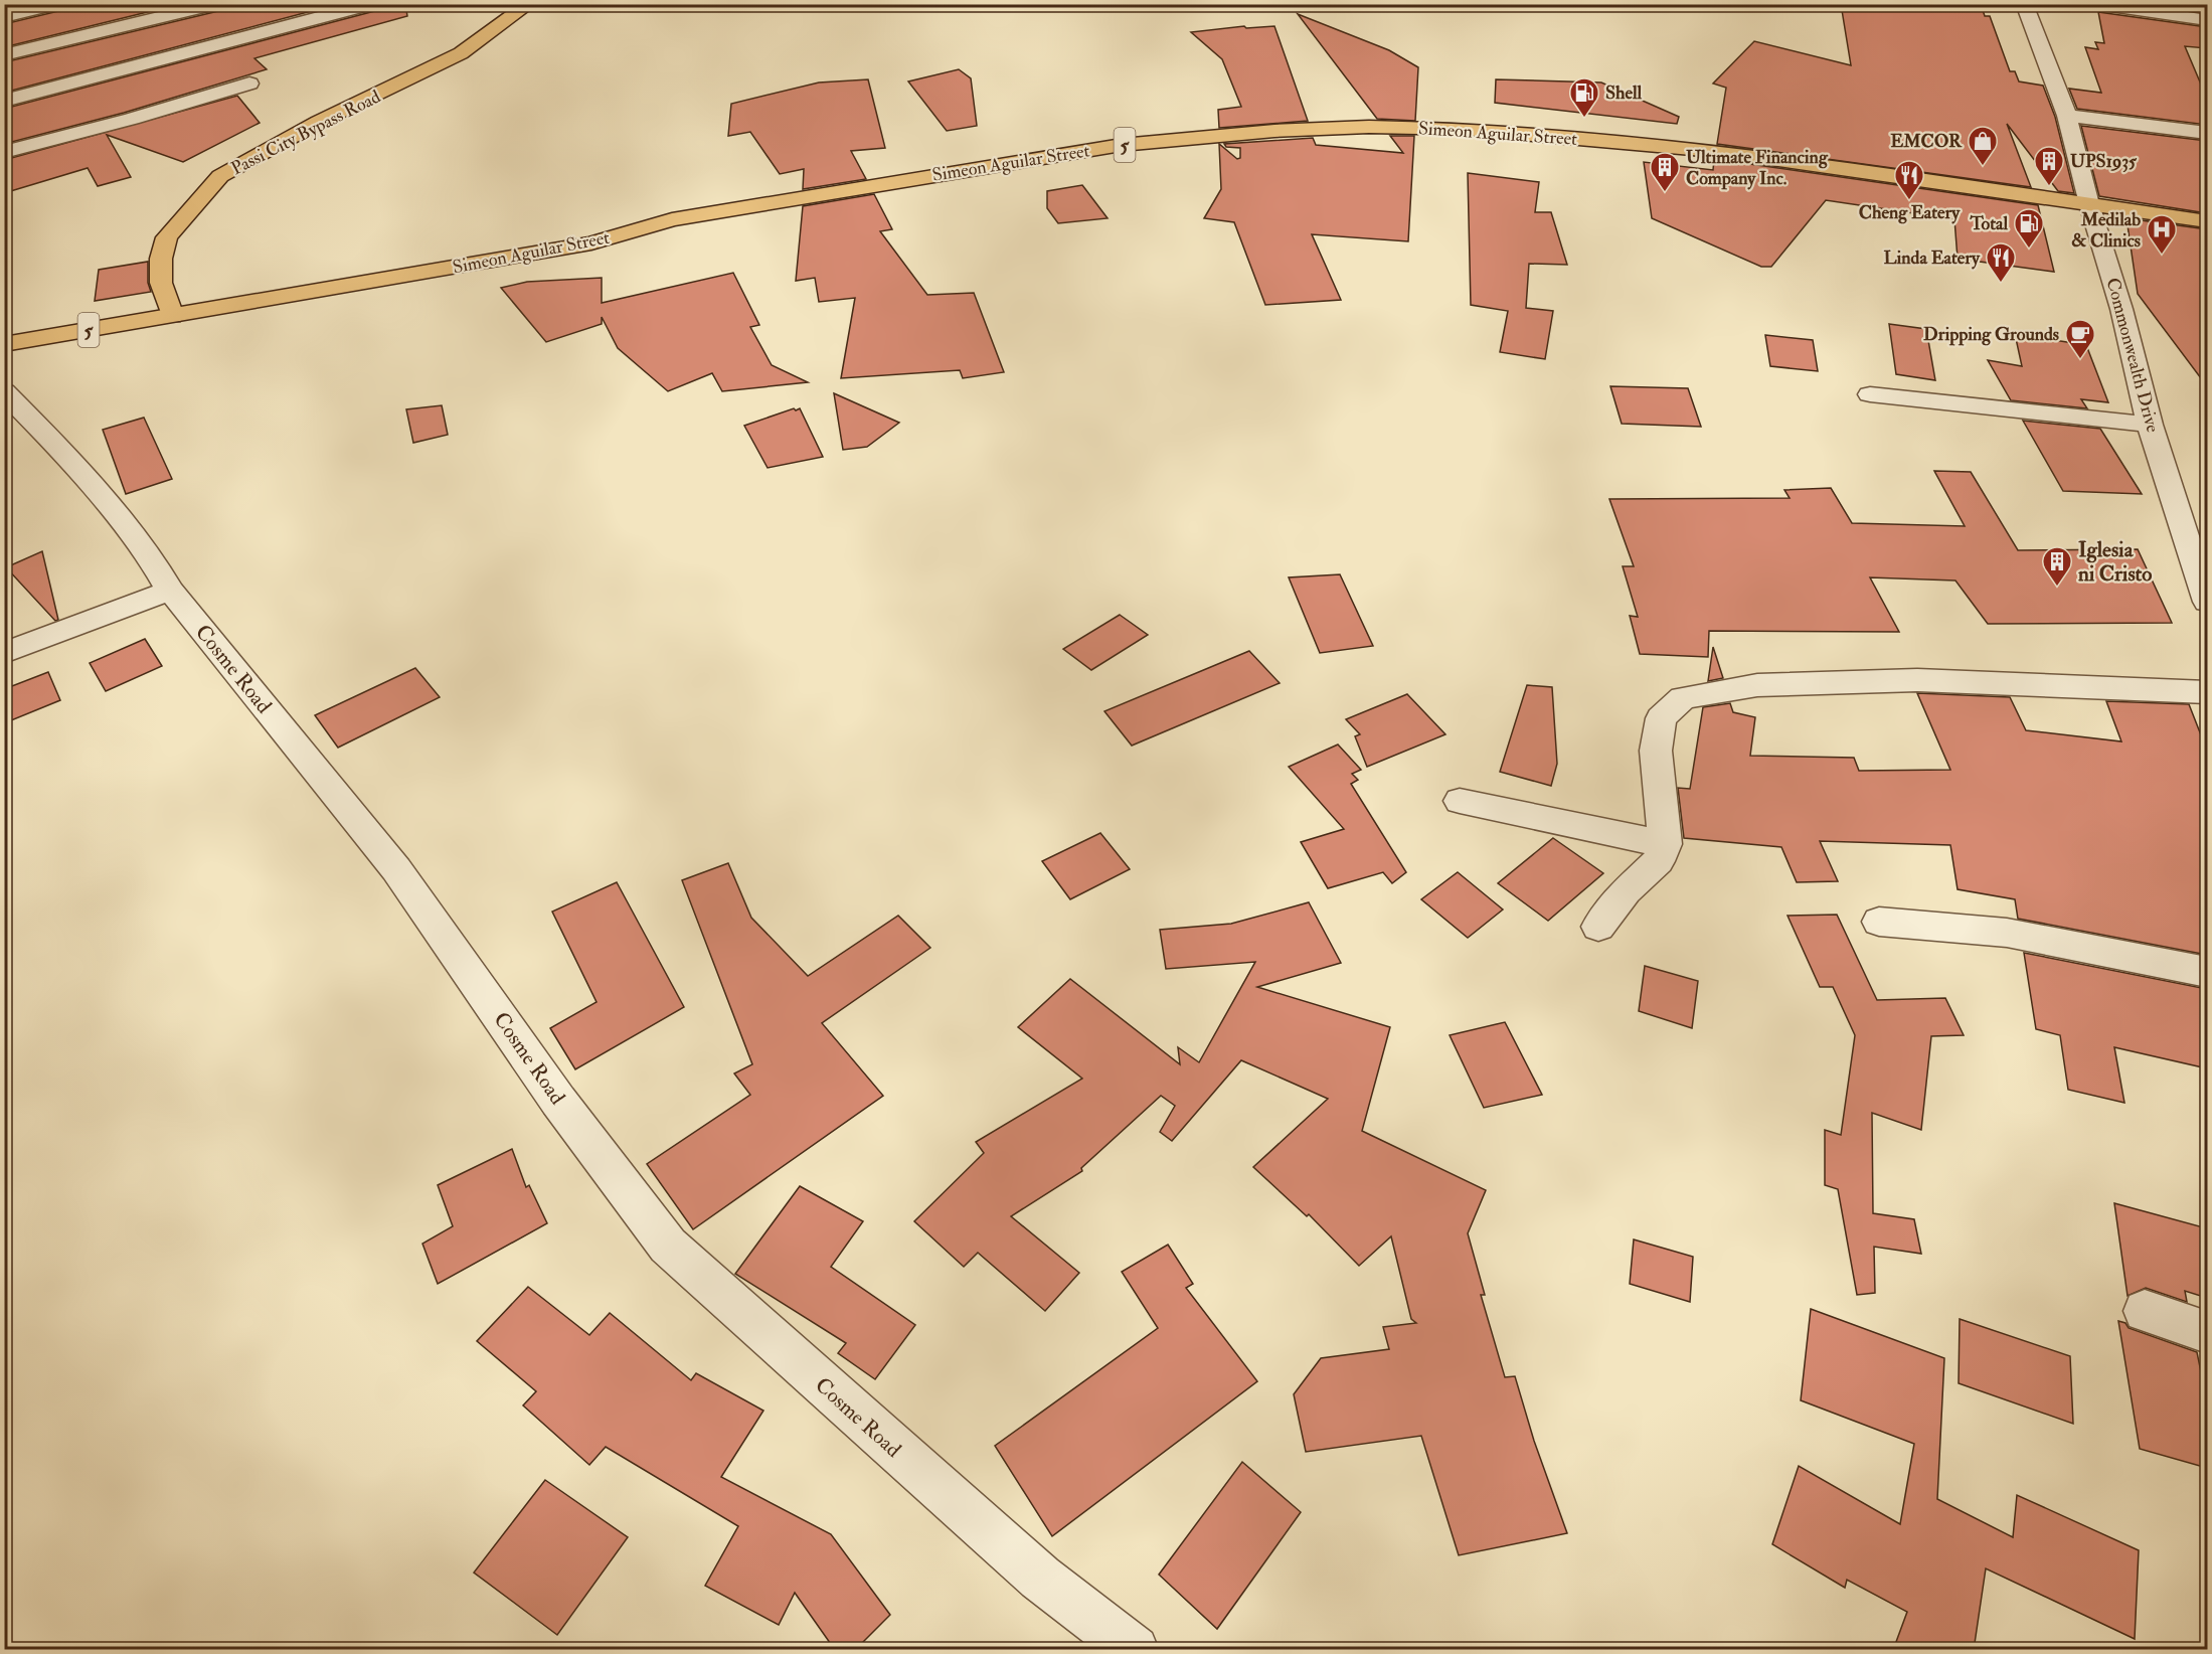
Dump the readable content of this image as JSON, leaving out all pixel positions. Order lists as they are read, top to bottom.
{
  "streets": {
    "main road": ["Passi City Bypass Road", "Simeon Aguilar Street", "5"],
    "street": ["Commonwealth Drive", "Cosme Road"]
  },
  "crossings": [
    ["Passi City Bypass Road", "Simeon Aguilar Street"],
    ["Simeon Aguilar Street", "Commonwealth Drive"]
  ],
  "places": {
    "fuel station": ["Shell", "Total"],
    "shop": ["EMCOR"],
    "building": ["UPS1935", "Ultimate Financing Company Inc.", "Iglesia ni Cristo"],
    "restaurant": ["Cheng Eatery", "Linda Eatery"],
    "hospital": ["Medilab & Clinics"],
    "cafe": ["Dripping Grounds"]
  }
}
